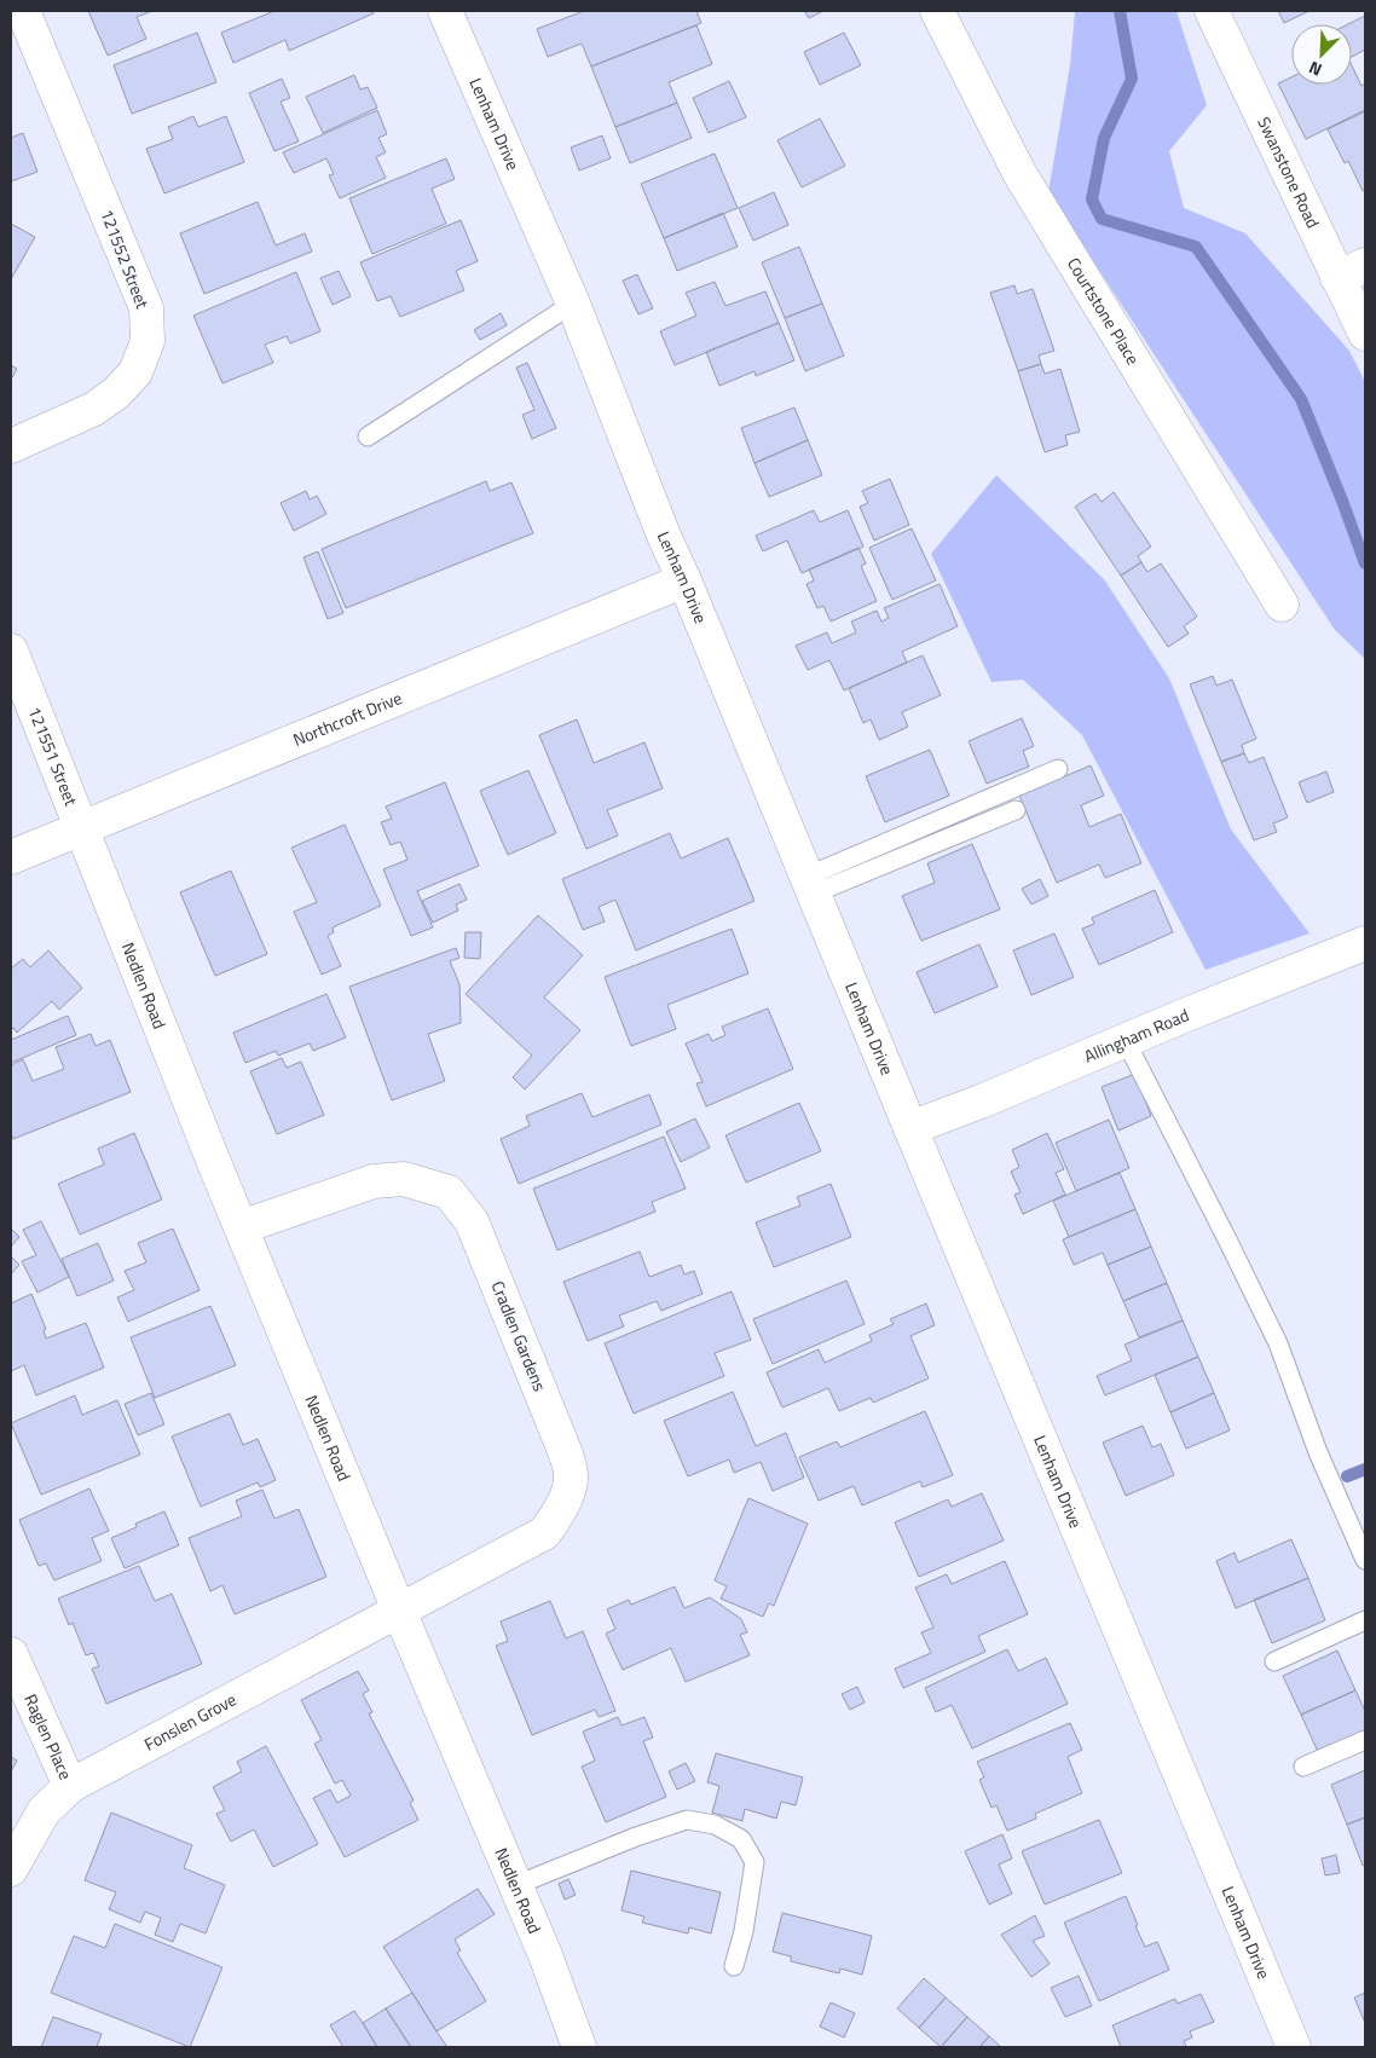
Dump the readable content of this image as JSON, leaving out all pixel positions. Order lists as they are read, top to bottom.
{
  "streets": {
    "street": [
      "Lenham Drive",
      "Swanstone Road",
      "121552 Street",
      "Courtstone Place",
      "Northcroft Drive",
      "121551 Street",
      "Nedlen Road",
      "Allingham Road",
      "Cradlen Gardens",
      "Fonslen Grove",
      "Raglen Place"
    ]
  },
  "crossings": [
    ["Lenham Drive", "Northcroft Drive"],
    ["Lenham Drive", "Allingham Road"],
    ["Northcroft Drive", "121551 Street"],
    ["Northcroft Drive", "Nedlen Road"],
    ["121551 Street", "Nedlen Road"],
    ["Nedlen Road", "Cradlen Gardens"],
    ["Nedlen Road", "Fonslen Grove"],
    ["Cradlen Gardens", "Fonslen Grove"],
    ["Fonslen Grove", "Raglen Place"]
  ],
  "north": "bottom left"
}
